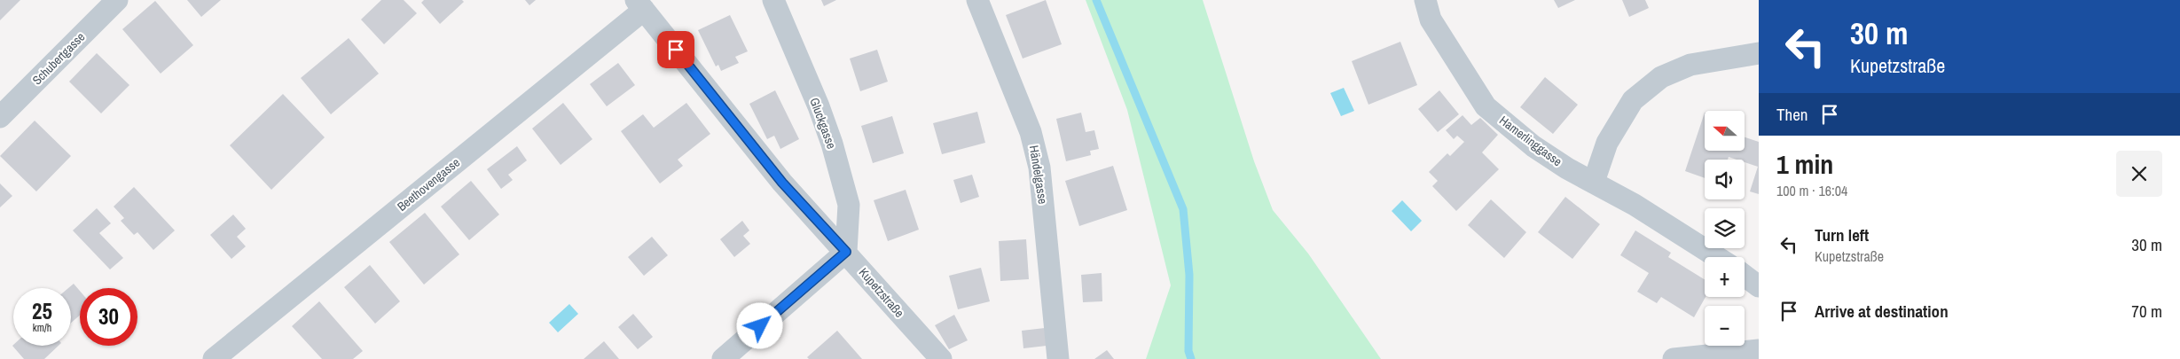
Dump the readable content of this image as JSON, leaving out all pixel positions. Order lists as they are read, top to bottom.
{
  "streets": {
    "street": [
      "Schubertgasse",
      "Gluckgasse",
      "Hamerlinggasse",
      "Händelgasse",
      "Beethovengasse",
      "Kupetzstraße"
    ]
  },
  "crossings": [
    ["Gluckgasse", "Kupetzstraße"],
    ["Beethovengasse", "Kupetzstraße"]
  ],
  "north": "left",
  "page": {
    "turn": ["30 m", "Kupetzstraße"],
    "then": "Then",
    "map_buttons": ["+", "−"],
    "heading": ["1 min", "100 m · 16:04"],
    "list": [
      {
        "name": "Turn left",
        "note": "Kupetzstraße",
        "value": "30 m"
      },
      {
        "name": "Arrive at destination",
        "value": "70 m"
      }
    ],
    "speed": "25 km/h",
    "limit": "30"
  }
}
